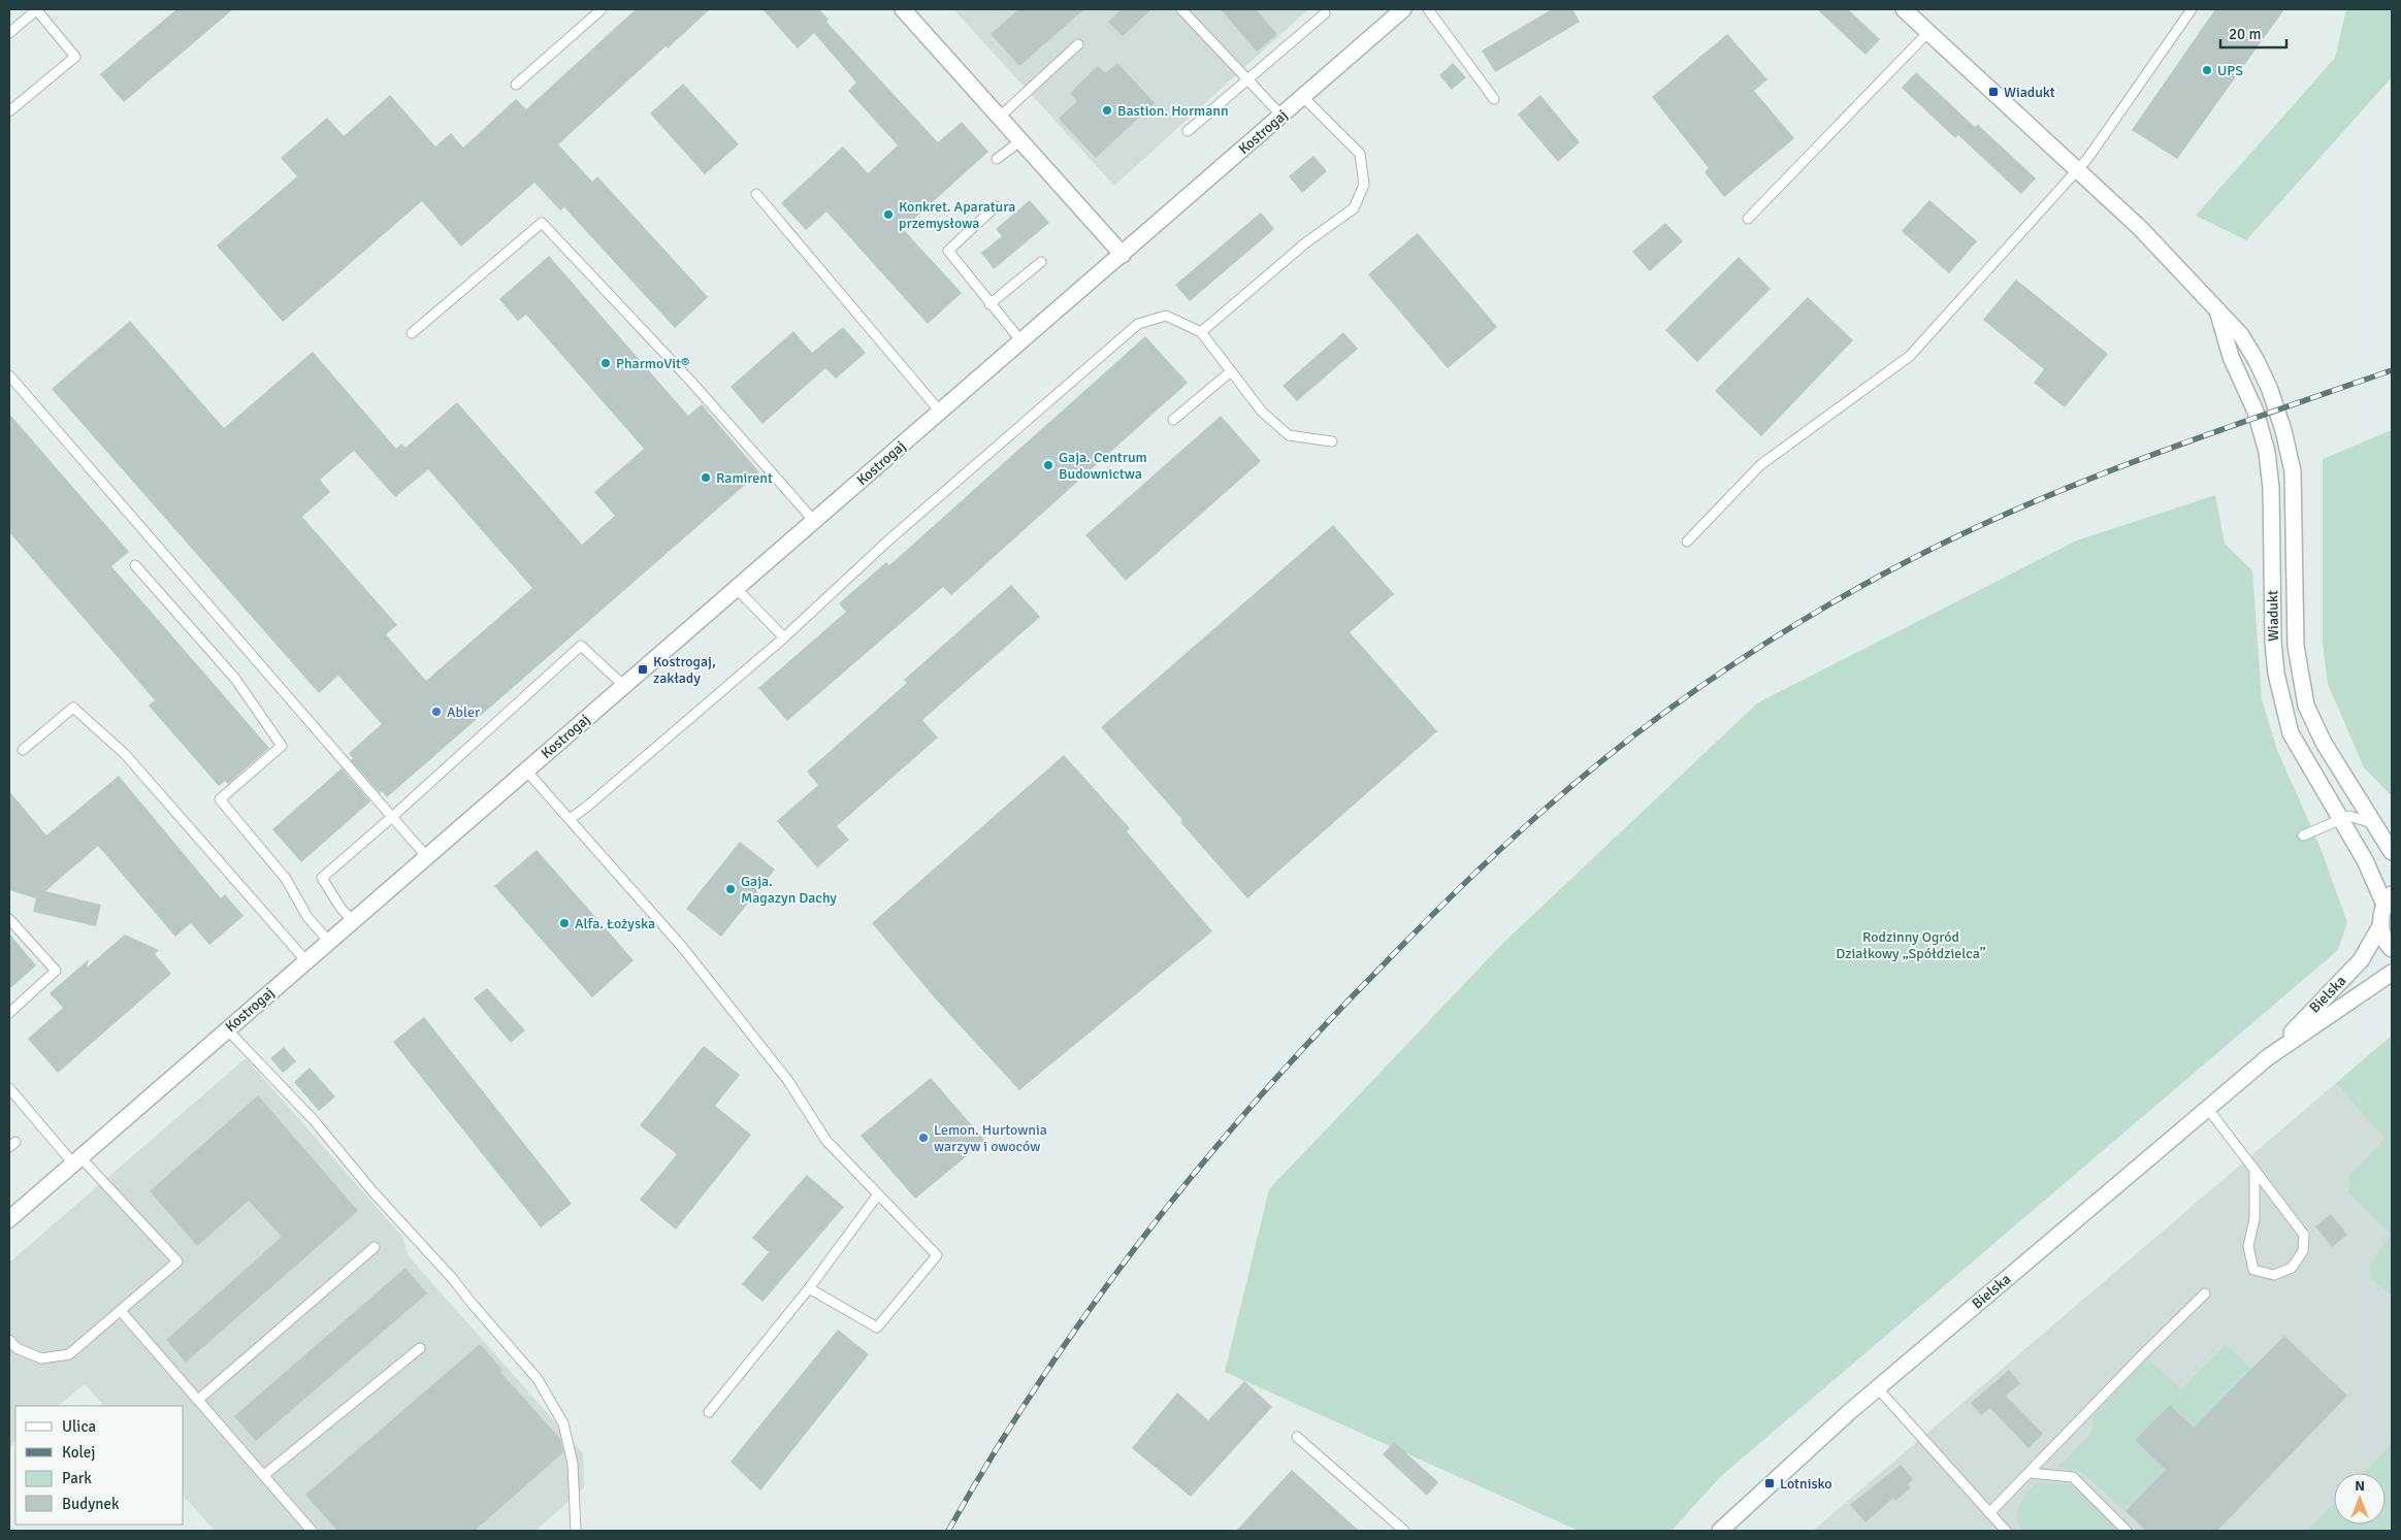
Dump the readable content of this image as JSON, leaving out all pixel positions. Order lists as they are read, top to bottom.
{
  "streets": {
    "street": ["Kostrogaj", "Wiadukt", "Bielska"]
  },
  "crossings": [
    ["Wiadukt", "Bielska"]
  ],
  "parks": ["Rodzinny Ogród Działkowy „Spółdzielca”"],
  "places": {
    "other": [
      "UPS",
      "Bastion. Hormann",
      "Konkret. Aparatura przemysłowa",
      "PharmoVit®",
      "Gaja. Centrum Budownictwa",
      "Ramirent",
      "Abler",
      "Gaja. Magazyn Dachy",
      "Alfa. Łożyska",
      "Lemon. Hurtownia warzyw i owoców"
    ],
    "transit": ["Wiadukt", "Kostrogaj, zakłady", "Lotnisko"]
  },
  "legend": [
    "Ulica",
    "Kolej",
    "Park",
    "Budynek"
  ],
  "scale_bar": "20 m",
  "north": "top"
}
